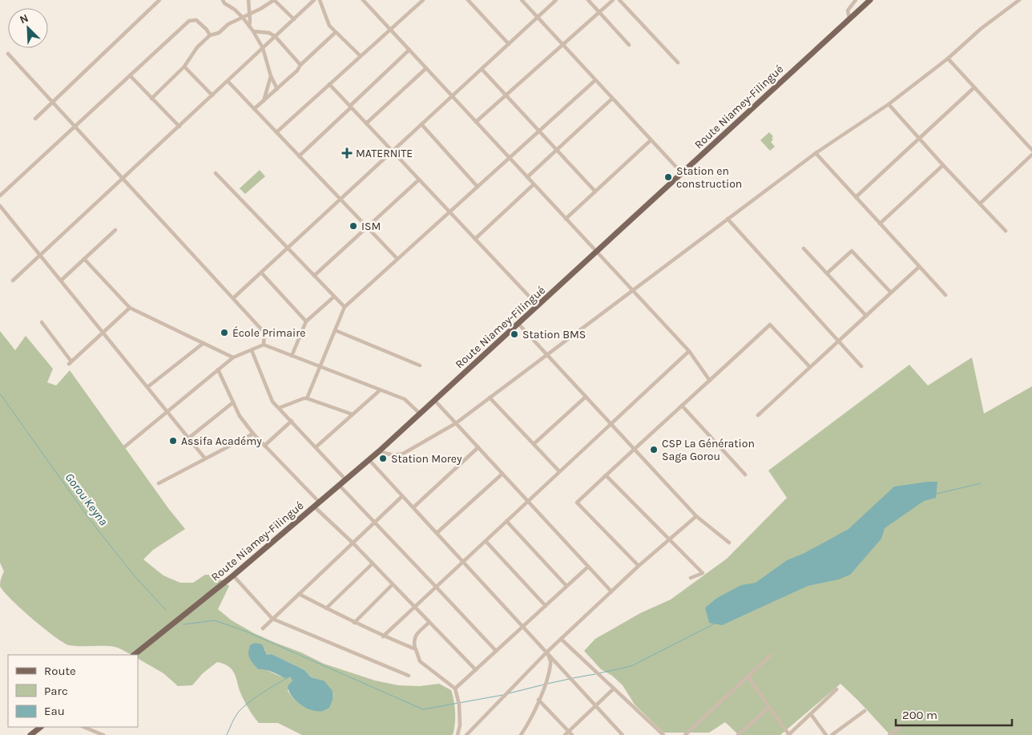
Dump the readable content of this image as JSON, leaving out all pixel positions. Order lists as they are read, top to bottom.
{
  "streets": {
    "main road": ["Route Niamey-Filingué"]
  },
  "water": ["Gorou Keyna"],
  "places": {
    "health": ["MATERNITE"],
    "other": [
      "Station en construction",
      "ISM",
      "École Primaire",
      "Station BMS",
      "Assifa Académy",
      "CSP La Génération Saga Gorou",
      "Station Morey"
    ]
  },
  "legend": ["Route", "Parc", "Eau"],
  "scale_bar": "200 m",
  "north": "top left"
}
